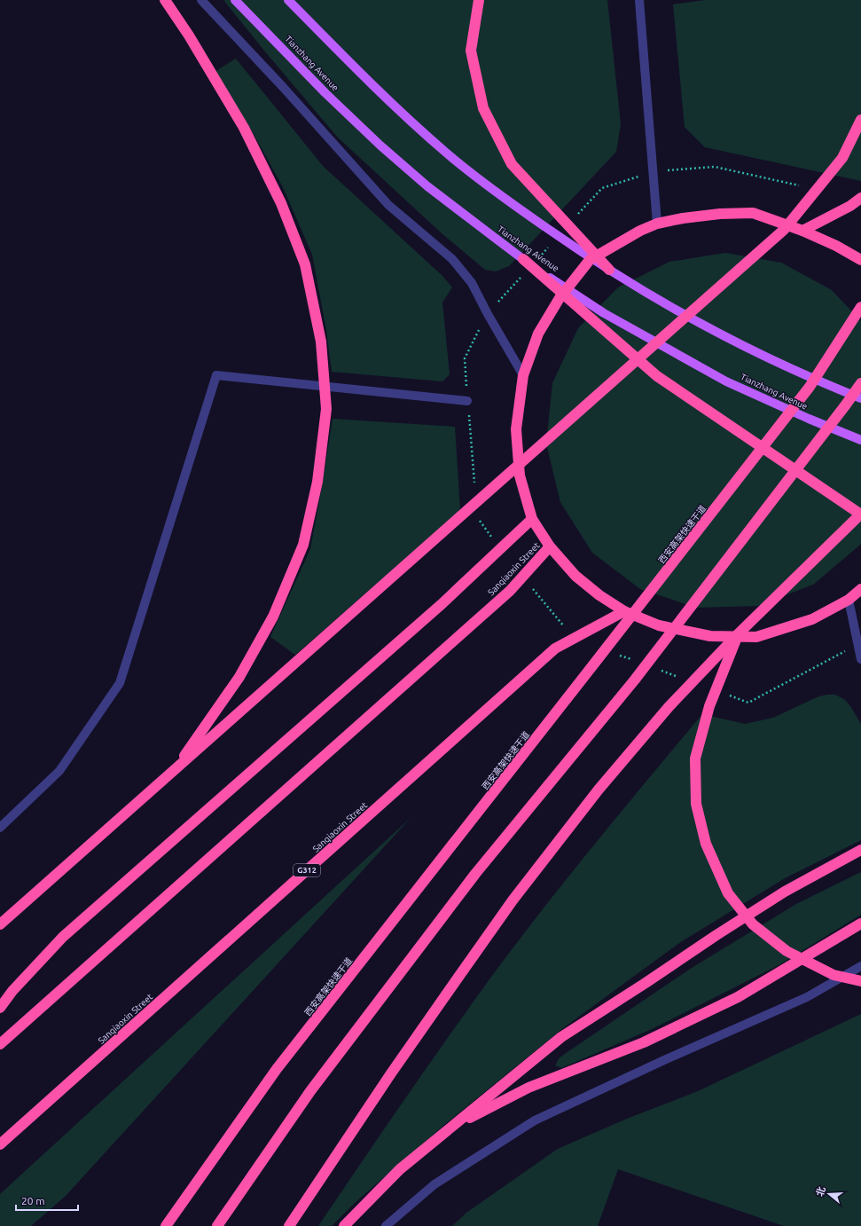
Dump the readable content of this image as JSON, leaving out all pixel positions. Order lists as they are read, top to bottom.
{
  "streets": {
    "highway": ["西安高架快速干道", "Sanqiaoxin Street", "G312"],
    "main road": ["Tianzhang Avenue"]
  },
  "scale_bar": "20 m",
  "north": "left"
}
